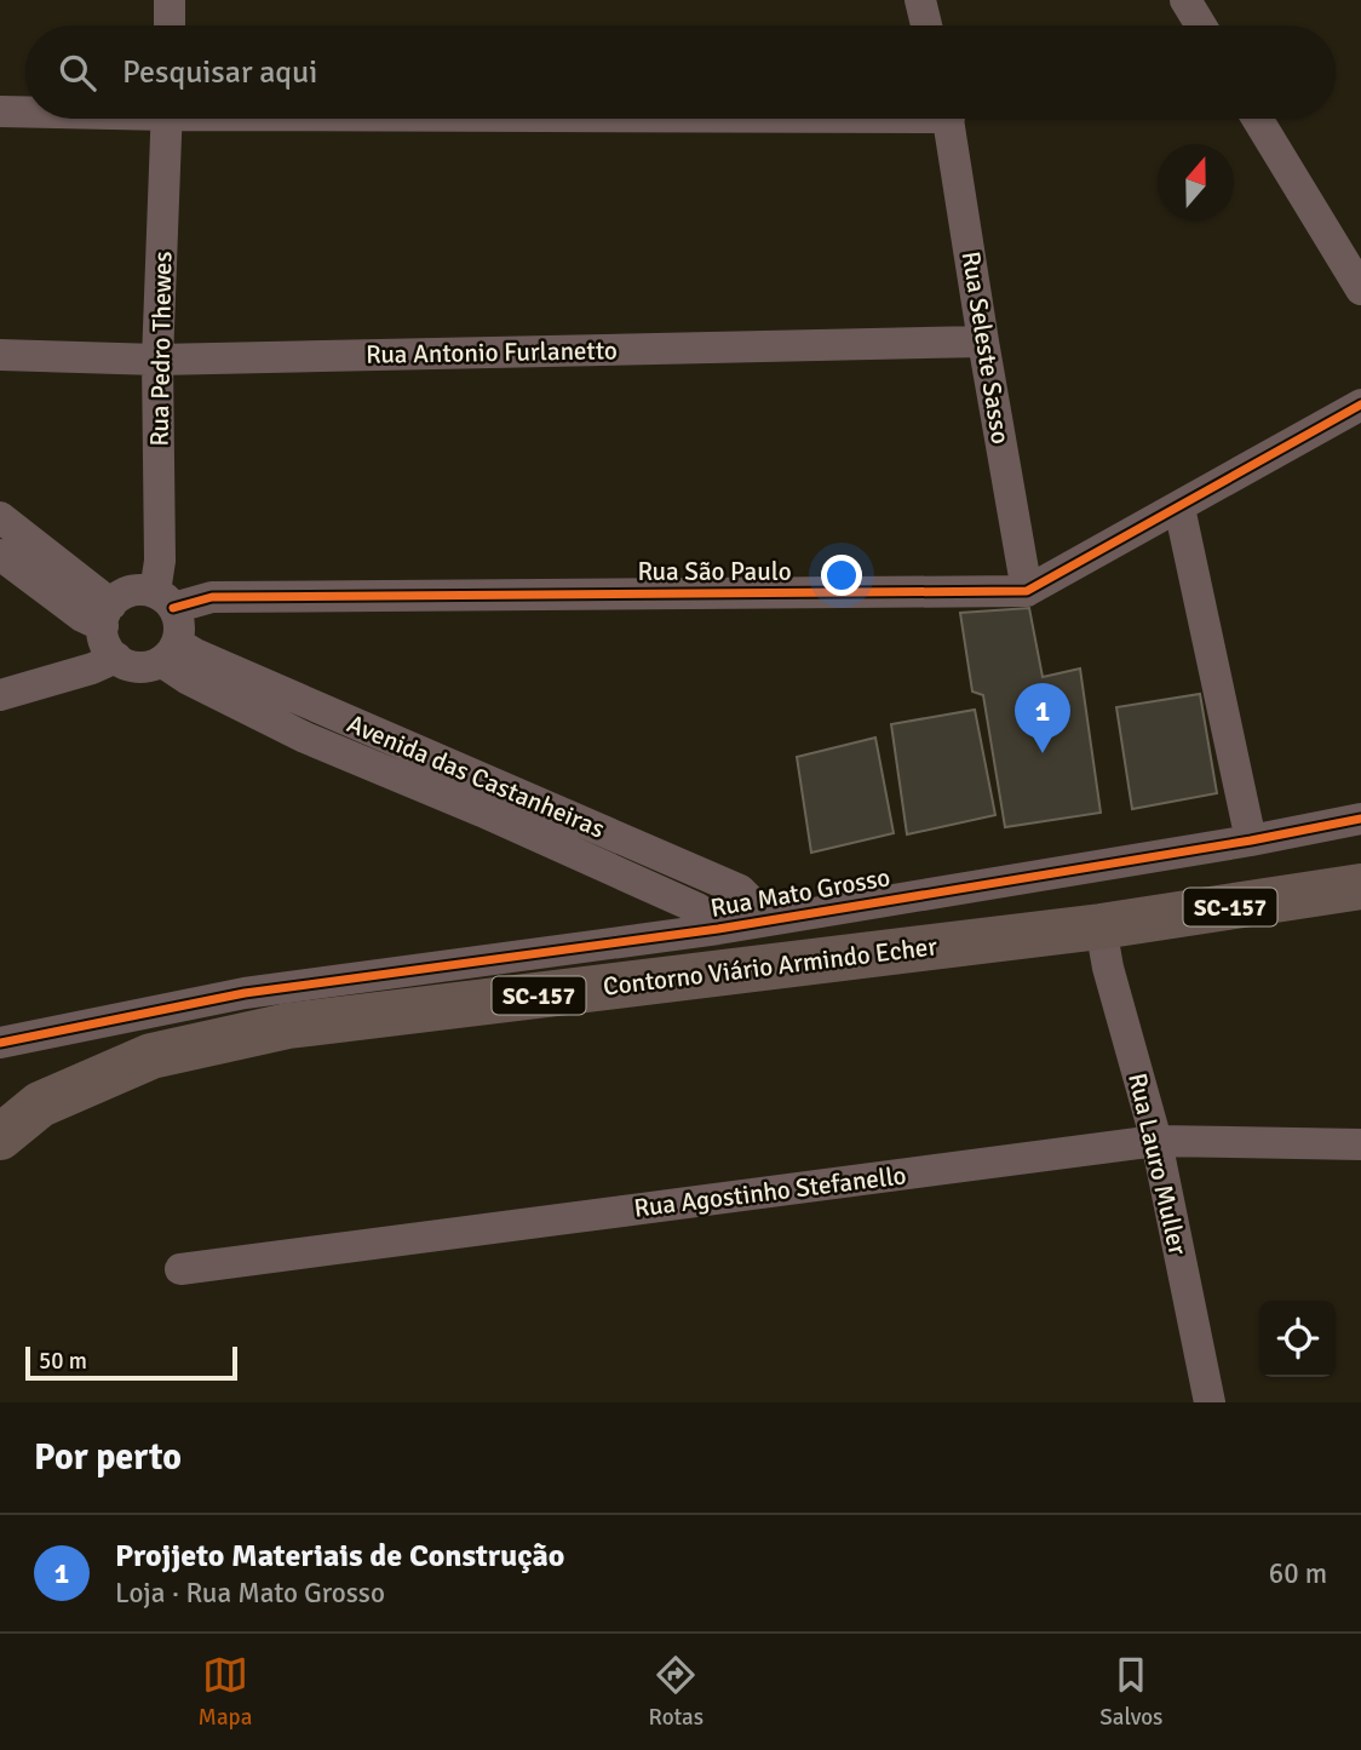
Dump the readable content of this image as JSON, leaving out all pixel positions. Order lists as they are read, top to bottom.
{
  "streets": {
    "highway": ["SC-157", "Contorno Viário Armindo Echer"],
    "street": [
      "Rua Seleste Sasso",
      "Rua Pedro Thewes",
      "Rua Antonio Furlanetto",
      "Rua São Paulo",
      "Avenida das Castanheiras",
      "Rua Mato Grosso",
      "Rua Lauro Muller",
      "Rua Agostinho Stefanello"
    ]
  },
  "crossings": [
    ["Rua Seleste Sasso", "Rua Antonio Furlanetto"],
    ["Rua Seleste Sasso", "Rua São Paulo"],
    ["Rua Pedro Thewes", "Rua Antonio Furlanetto"],
    ["Rua Pedro Thewes", "Rua São Paulo"],
    ["Rua Pedro Thewes", "Avenida das Castanheiras"],
    ["Rua São Paulo", "Avenida das Castanheiras"],
    ["Avenida das Castanheiras", "Rua Mato Grosso"],
    ["Contorno Viário Armindo Echer", "Rua Lauro Muller"],
    ["Rua Lauro Muller", "Rua Agostinho Stefanello"]
  ],
  "scale_bar": "50 m",
  "north": "top",
  "page": {
    "search": "Pesquisar aqui",
    "pins": "1",
    "scale": "50 m",
    "heading": "Por perto",
    "list": [
      {
        "mark": "1",
        "name": "Projjeto Materiais de Construção",
        "note": "Loja · Rua Mato Grosso",
        "value": "60 m"
      }
    ],
    "nav": ["Mapa", "Rotas", "Salvos"]
  }
}
